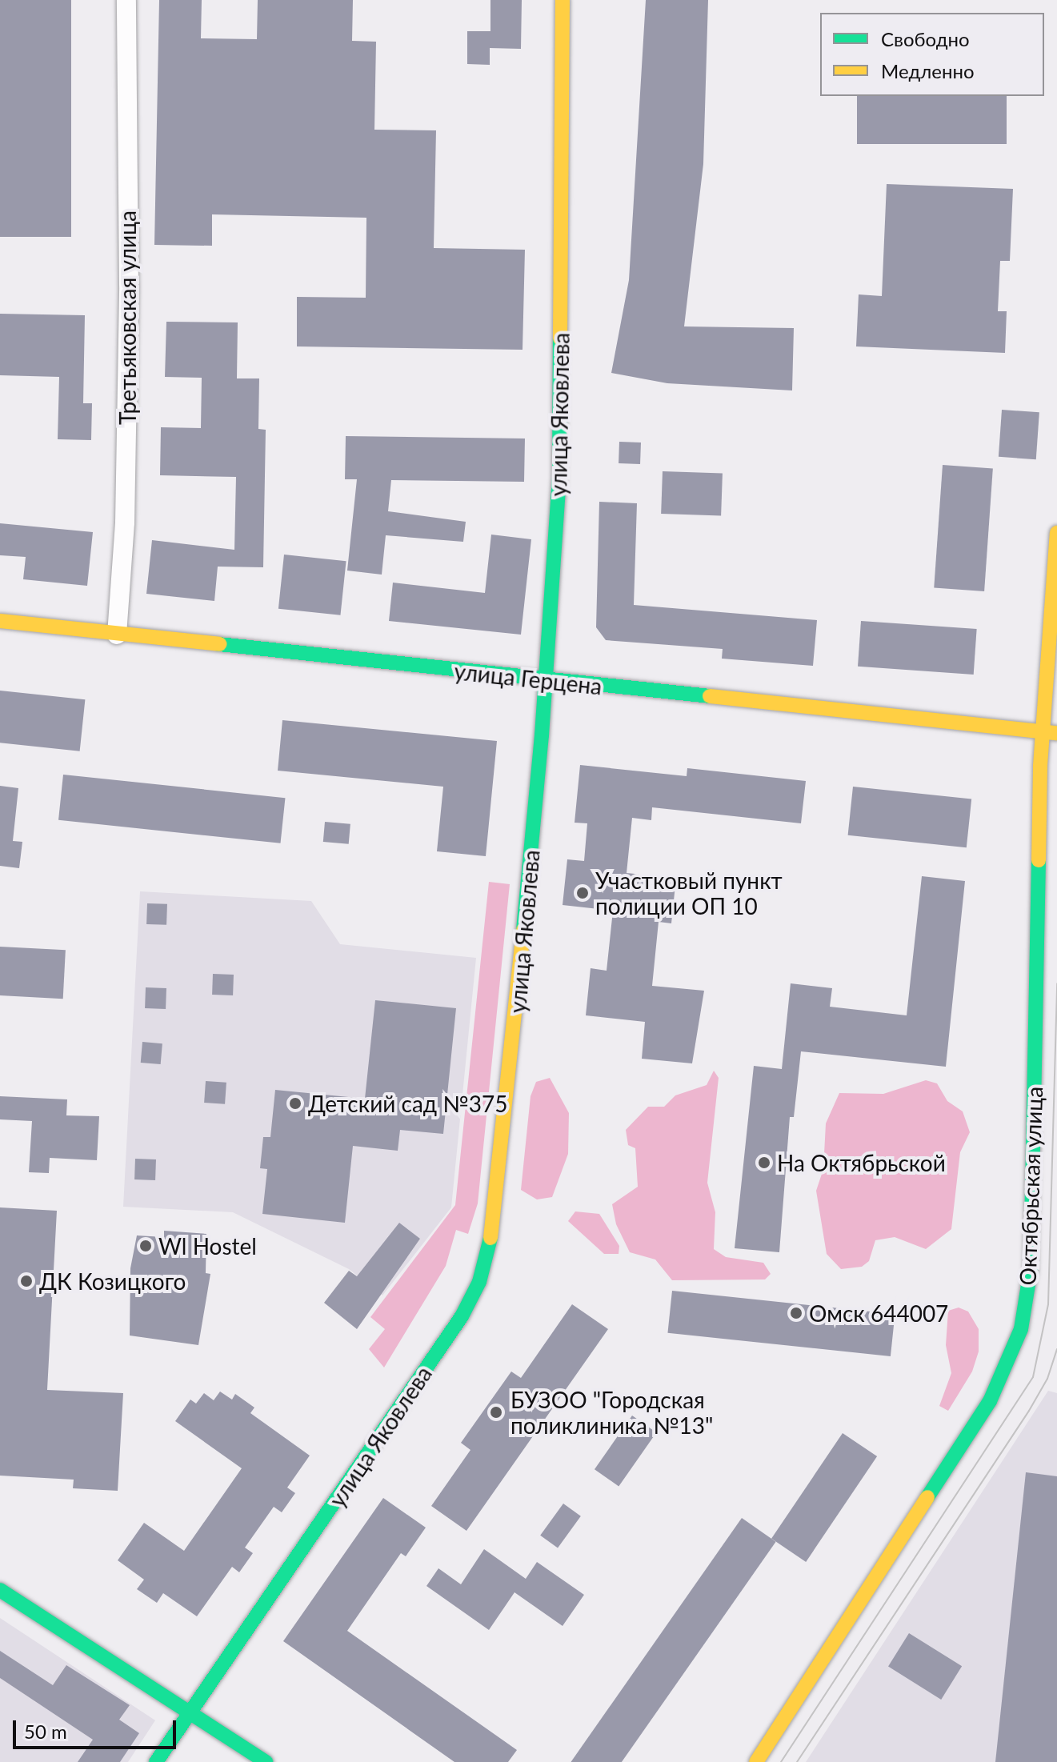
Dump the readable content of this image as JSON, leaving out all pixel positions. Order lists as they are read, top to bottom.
{
  "streets": {
    "street": [
      "Третьяковская улица",
      "улица Яковлева",
      "улица Герцена",
      "Октябрьская улица"
    ]
  },
  "crossings": [
    ["Третьяковская улица", "улица Герцена"],
    ["улица Яковлева", "улица Герцена"],
    ["улица Герцена", "Октябрьская улица"]
  ],
  "places": [
    "Участковый пункт полиции ОП 10",
    "Детский сад №375",
    "На Октябрьской",
    "Wl Hostel",
    "ДК Козицкого",
    "Омск 644007",
    "БУЗОО \"Городская поликлиника №13\""
  ],
  "legend": ["Свободно", "Медленно"],
  "scale_bar": "50 m"
}
